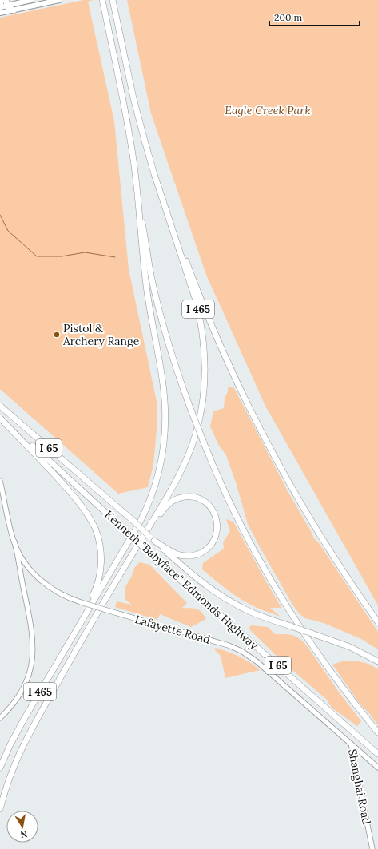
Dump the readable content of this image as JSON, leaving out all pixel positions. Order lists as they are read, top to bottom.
{
  "streets": {
    "highway": ["I 465", "I 65", "Kenneth \"Babyface\" Edmonds Highway"],
    "main road": ["Lafayette Road", "Shanghai Road"]
  },
  "crossings": [
    ["Lafayette Road", "Shanghai Road"]
  ],
  "parks": ["Eagle Creek Park"],
  "places": ["Pistol & Archery Range"],
  "scale_bar": "200 m",
  "north": "bottom"
}
